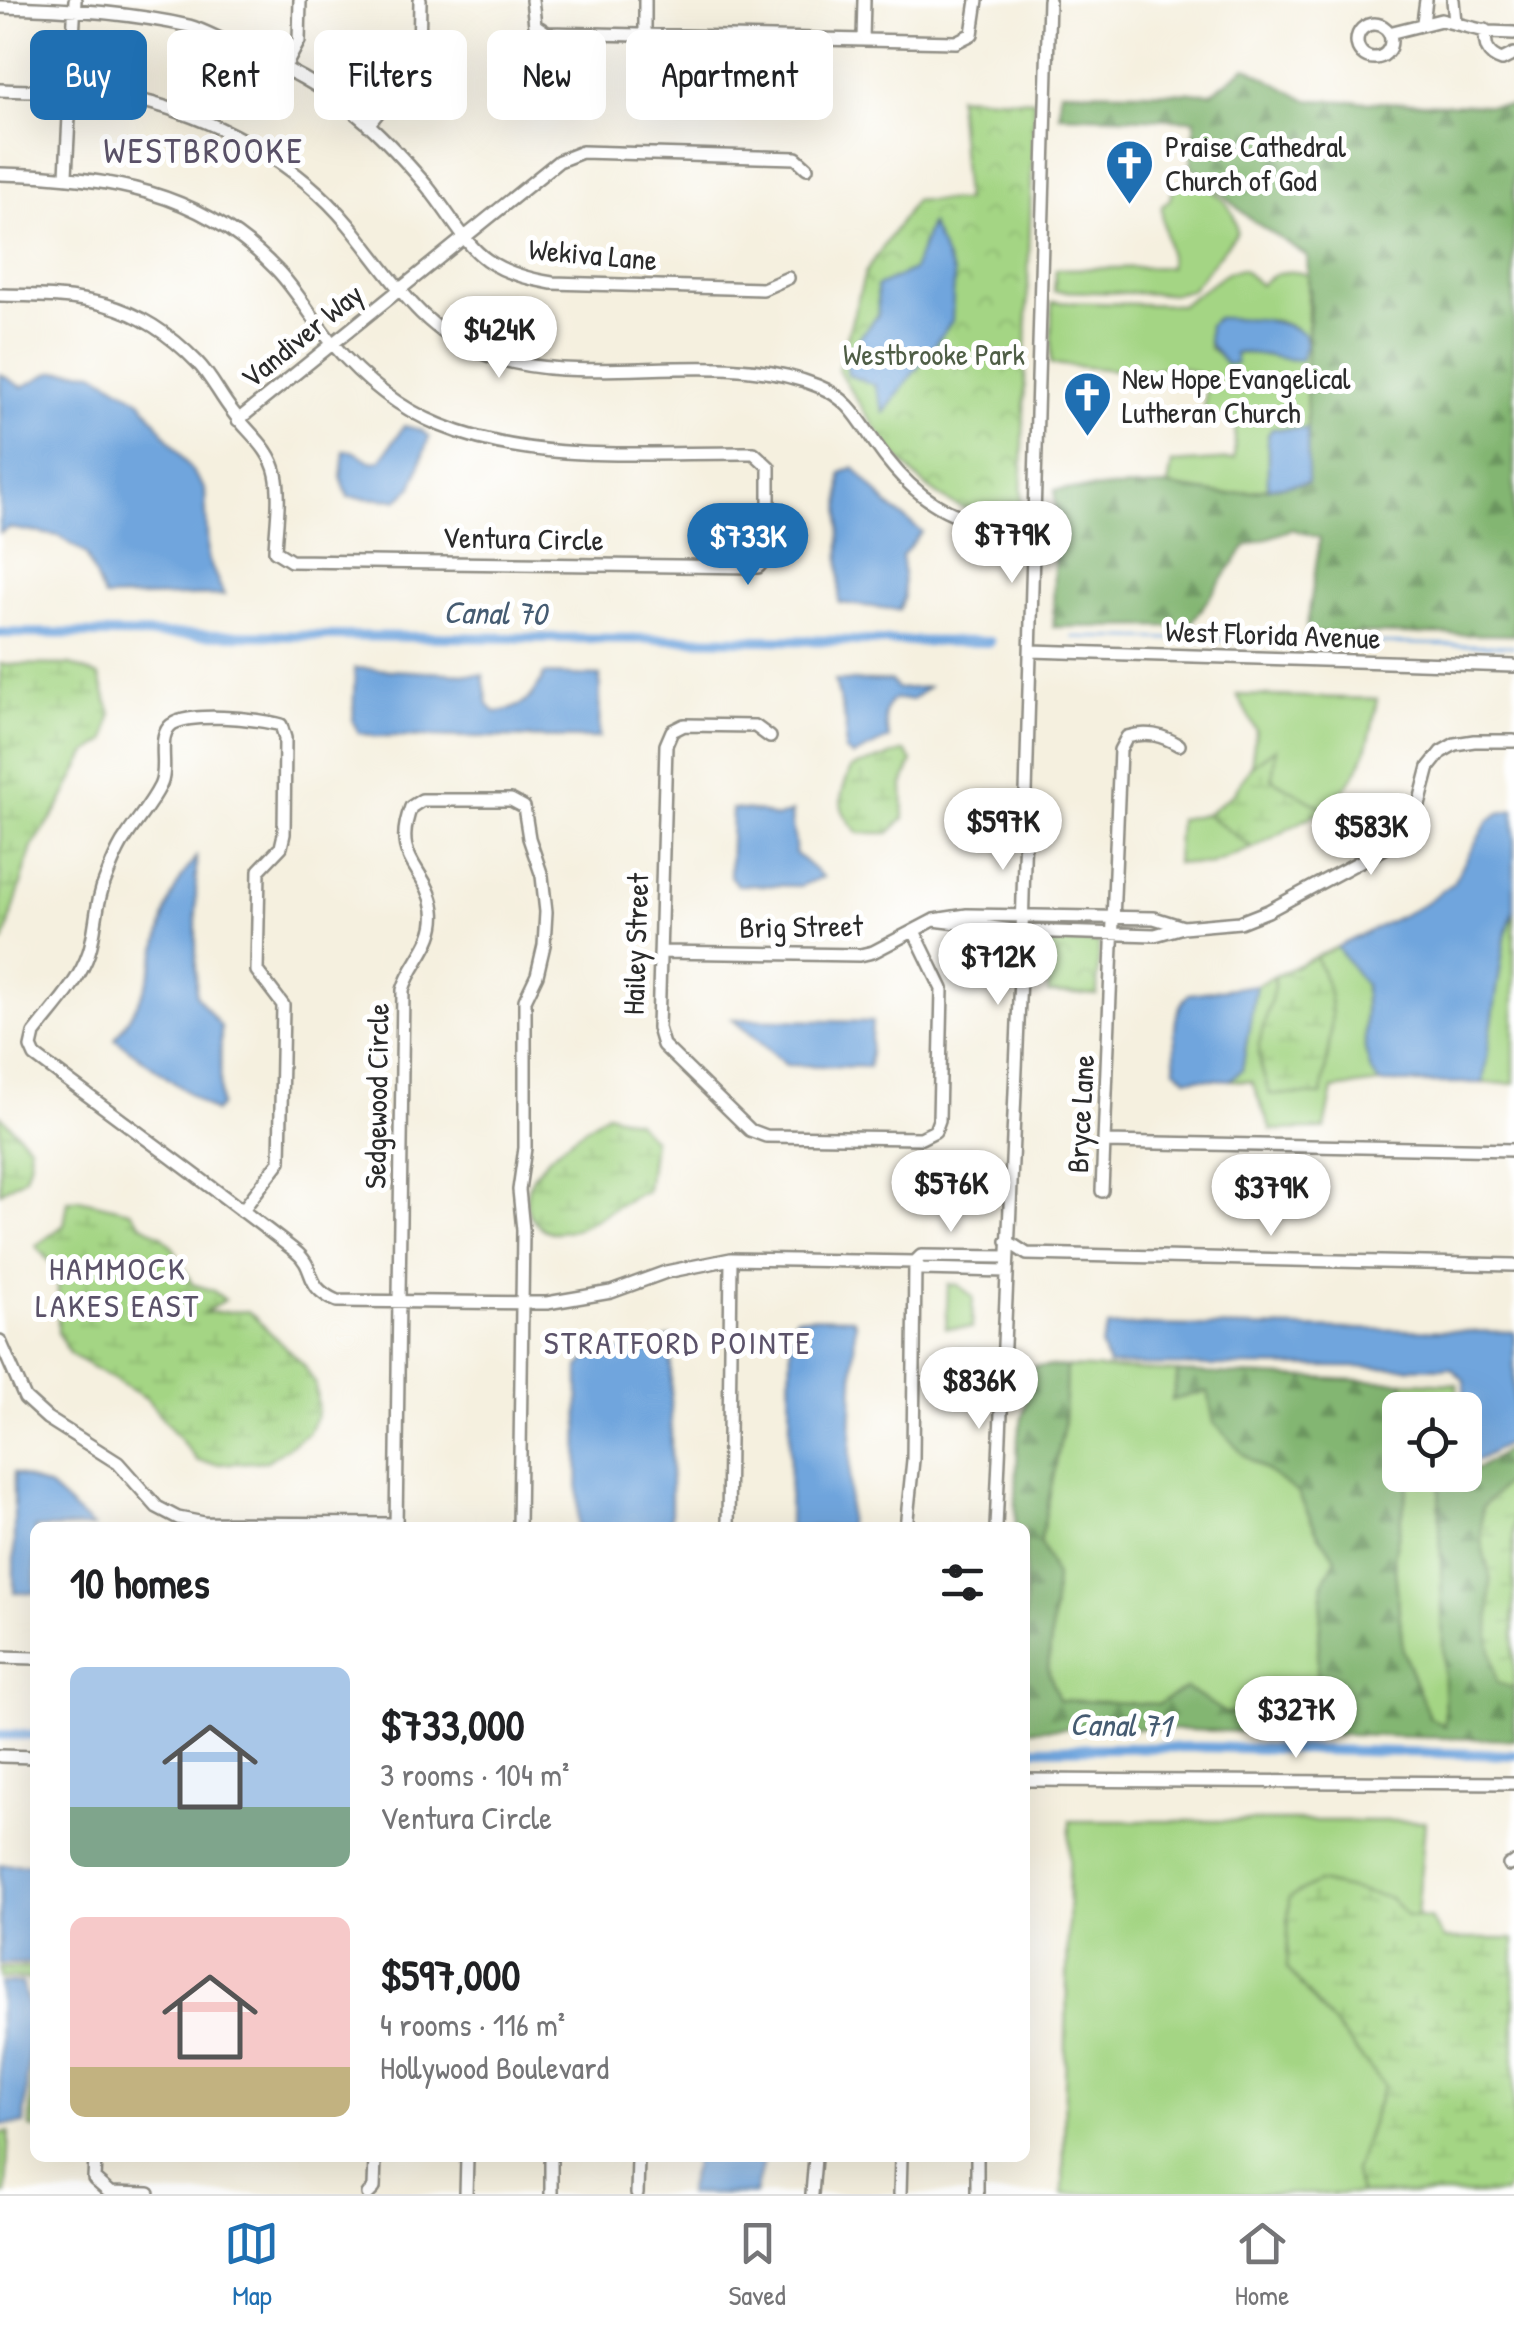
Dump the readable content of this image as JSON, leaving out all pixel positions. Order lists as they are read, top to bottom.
{
  "streets": {
    "street": [
      "Wekiva Lane",
      "Vandiver Way",
      "Ventura Circle",
      "West Florida Avenue",
      "Brig Street",
      "Hailey Street",
      "Sedgewood Circle",
      "Bryce Lane"
    ]
  },
  "crossings": [
    ["Wekiva Lane", "Vandiver Way"],
    ["Vandiver Way", "Ventura Circle"],
    ["Brig Street", "Hailey Street"],
    ["Brig Street", "Bryce Lane"]
  ],
  "districts": ["WESTBROOKE", "HAMMOCK LAKES EAST", "STRATFORD POINTE"],
  "water": ["Canal 70", "Canal 71"],
  "parks": ["Westbrooke Park"],
  "places": {
    "church": ["Praise Cathedral Church of God", "New Hope Evangelical Lutheran Church"]
  },
  "page": {
    "chip": [
      "Buy",
      "Rent",
      "Filters",
      "New",
      "Apartment"
    ],
    "price": [
      "$424K",
      "$779K",
      "$733K",
      "$597K",
      "$583K",
      "$712K",
      "$576K",
      "$379K",
      "$836K",
      "$327K"
    ],
    "heading": "10 homes",
    "list": [
      {
        "name": "$733,000",
        "note": "3 rooms · 104 m² · Ventura Circle"
      },
      {
        "name": "$597,000",
        "note": "4 rooms · 116 m² · Hollywood Boulevard"
      }
    ],
    "tabs": ["Map", "Saved", "Home"]
  }
}
